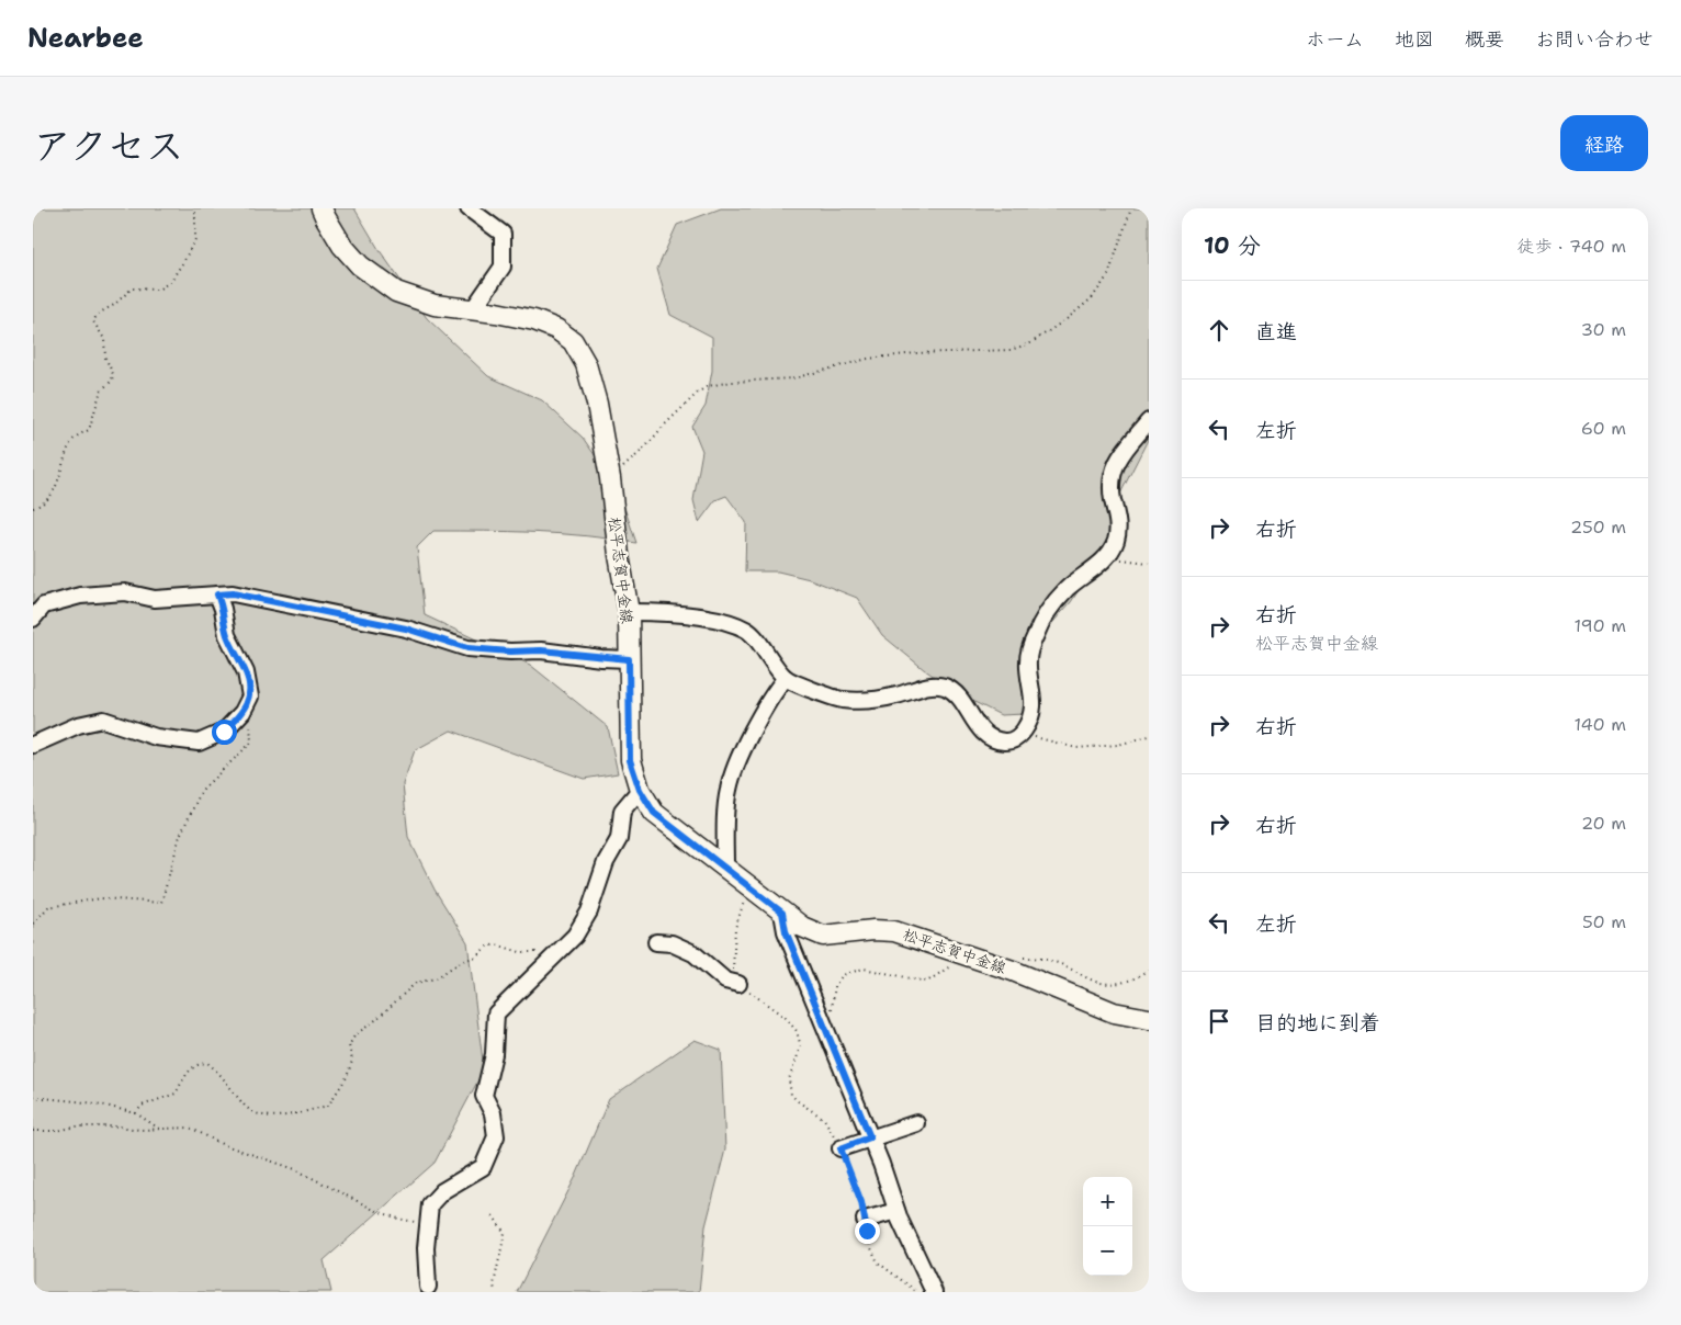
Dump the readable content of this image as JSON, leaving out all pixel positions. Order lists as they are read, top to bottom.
{
  "streets": {
    "main road": ["松平志賀中金線"]
  },
  "page": {
    "header": "Nearbee",
    "nav": [
      "ホーム",
      "地図",
      "概要",
      "お問い合わせ"
    ],
    "title": "アクセス",
    "buttons": "経路",
    "heading": ["10 分", "徒歩 · 740 m"],
    "list": [
      ["直進", "30 m"],
      ["左折", "60 m"],
      ["右折", "250 m"],
      ["右折", "松平志賀中金線", "190 m"],
      ["右折", "140 m"],
      ["右折", "20 m"],
      ["左折", "50 m"],
      "目的地に到着"
    ],
    "map_buttons": ["+", "−"]
  }
}
